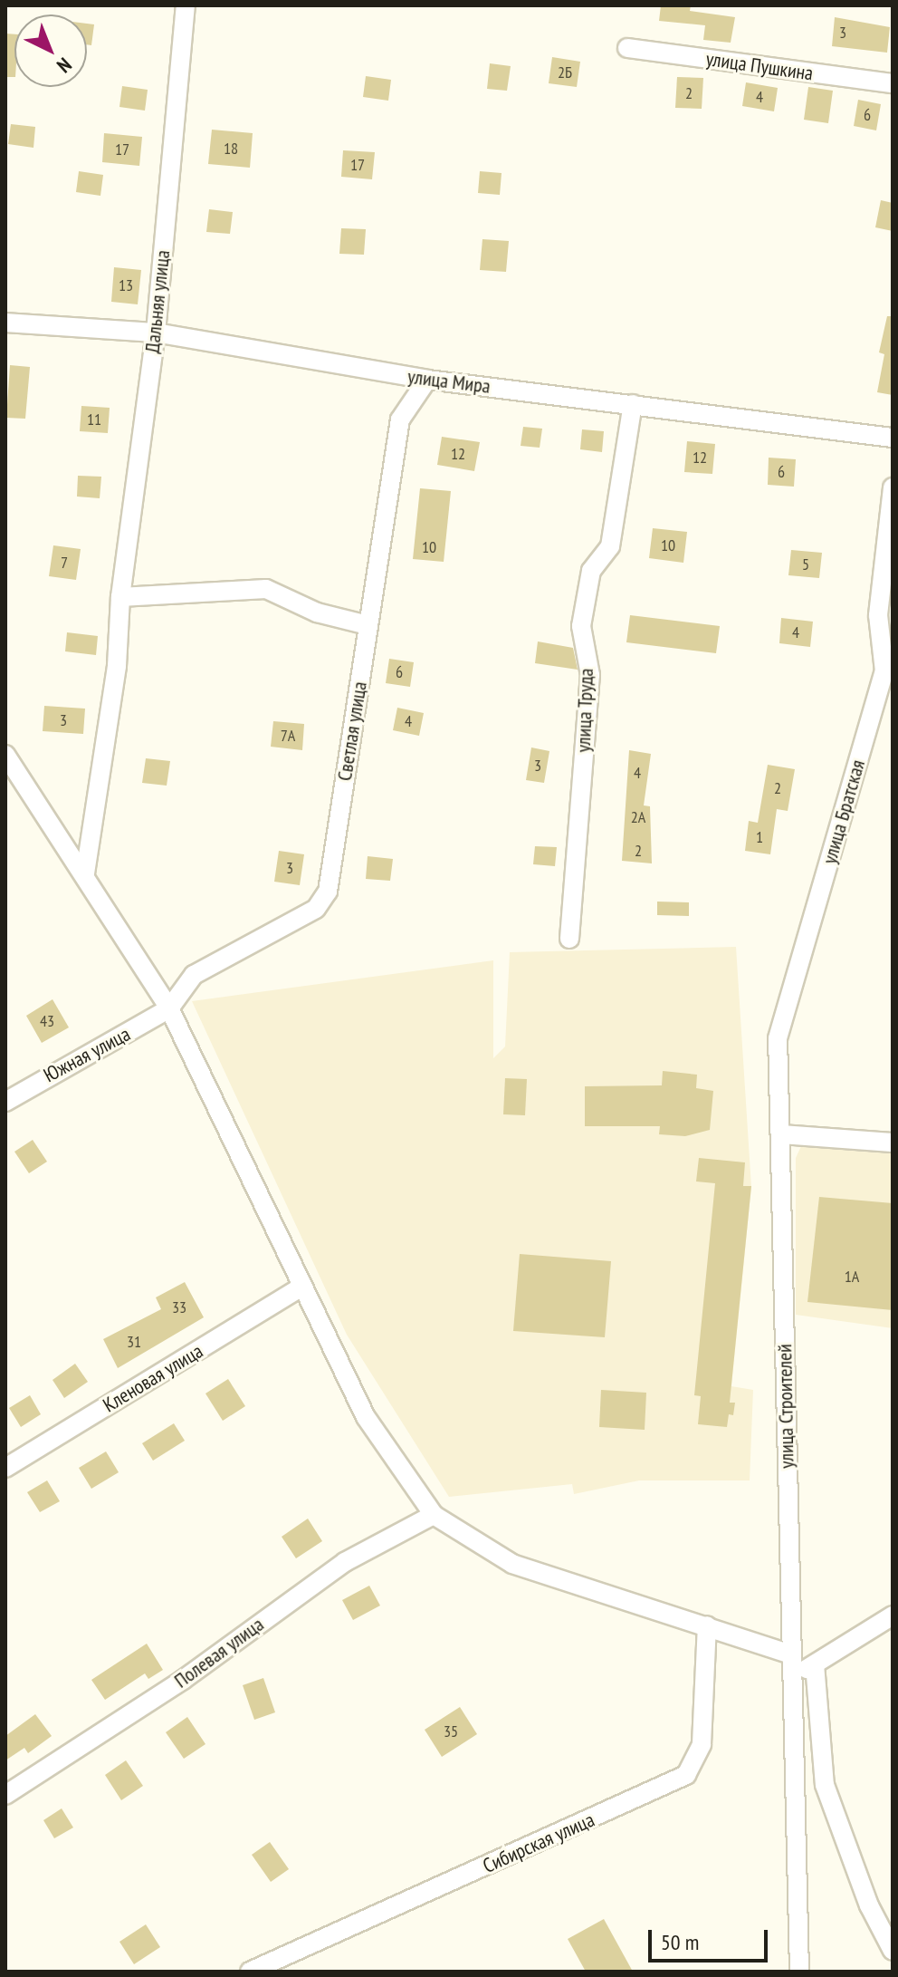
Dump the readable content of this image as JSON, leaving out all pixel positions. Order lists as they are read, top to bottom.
{
  "streets": {
    "street": [
      "улица Пушкина",
      "Дальняя улица",
      "улица Мира",
      "улица Труда",
      "Светлая улица",
      "улица Братская",
      "Южная улица",
      "Кленовая улица",
      "улица Строителей",
      "Полевая улица",
      "Сибирская улица"
    ]
  },
  "crossings": [
    ["Дальняя улица", "улица Мира"],
    ["улица Мира", "улица Труда"],
    ["улица Мира", "Светлая улица"],
    ["Светлая улица", "Южная улица"],
    ["улица Братская", "улица Строителей"]
  ],
  "house_numbers": [
    "3",
    "2Б",
    "2",
    "4",
    "6",
    "18",
    "17",
    "17",
    "13",
    "11",
    "12",
    "12",
    "6",
    "10",
    "10",
    "7",
    "5",
    "4",
    "6",
    "3",
    "4",
    "7А",
    "3",
    "4",
    "2",
    "2А",
    "1",
    "2",
    "3",
    "43",
    "1А",
    "33",
    "31",
    "35"
  ],
  "scale_bar": "50 m",
  "north": "bottom right"
}
